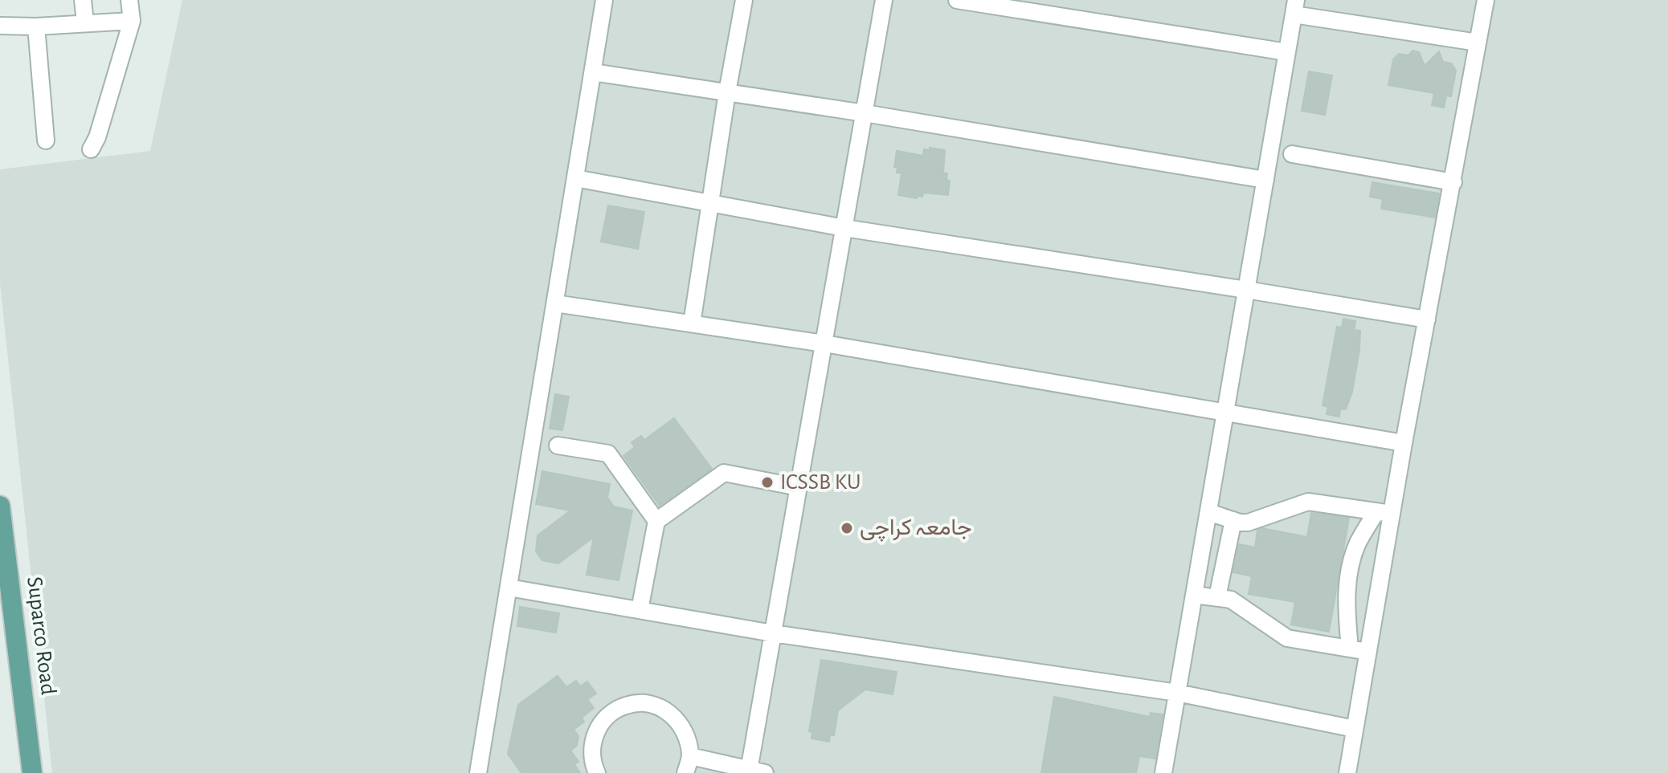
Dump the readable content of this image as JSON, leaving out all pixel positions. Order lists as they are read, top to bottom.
{
  "streets": {
    "main road": ["Suparco Road"]
  },
  "places": ["ICSSB KU", "جامعہ کراچی"]
}
